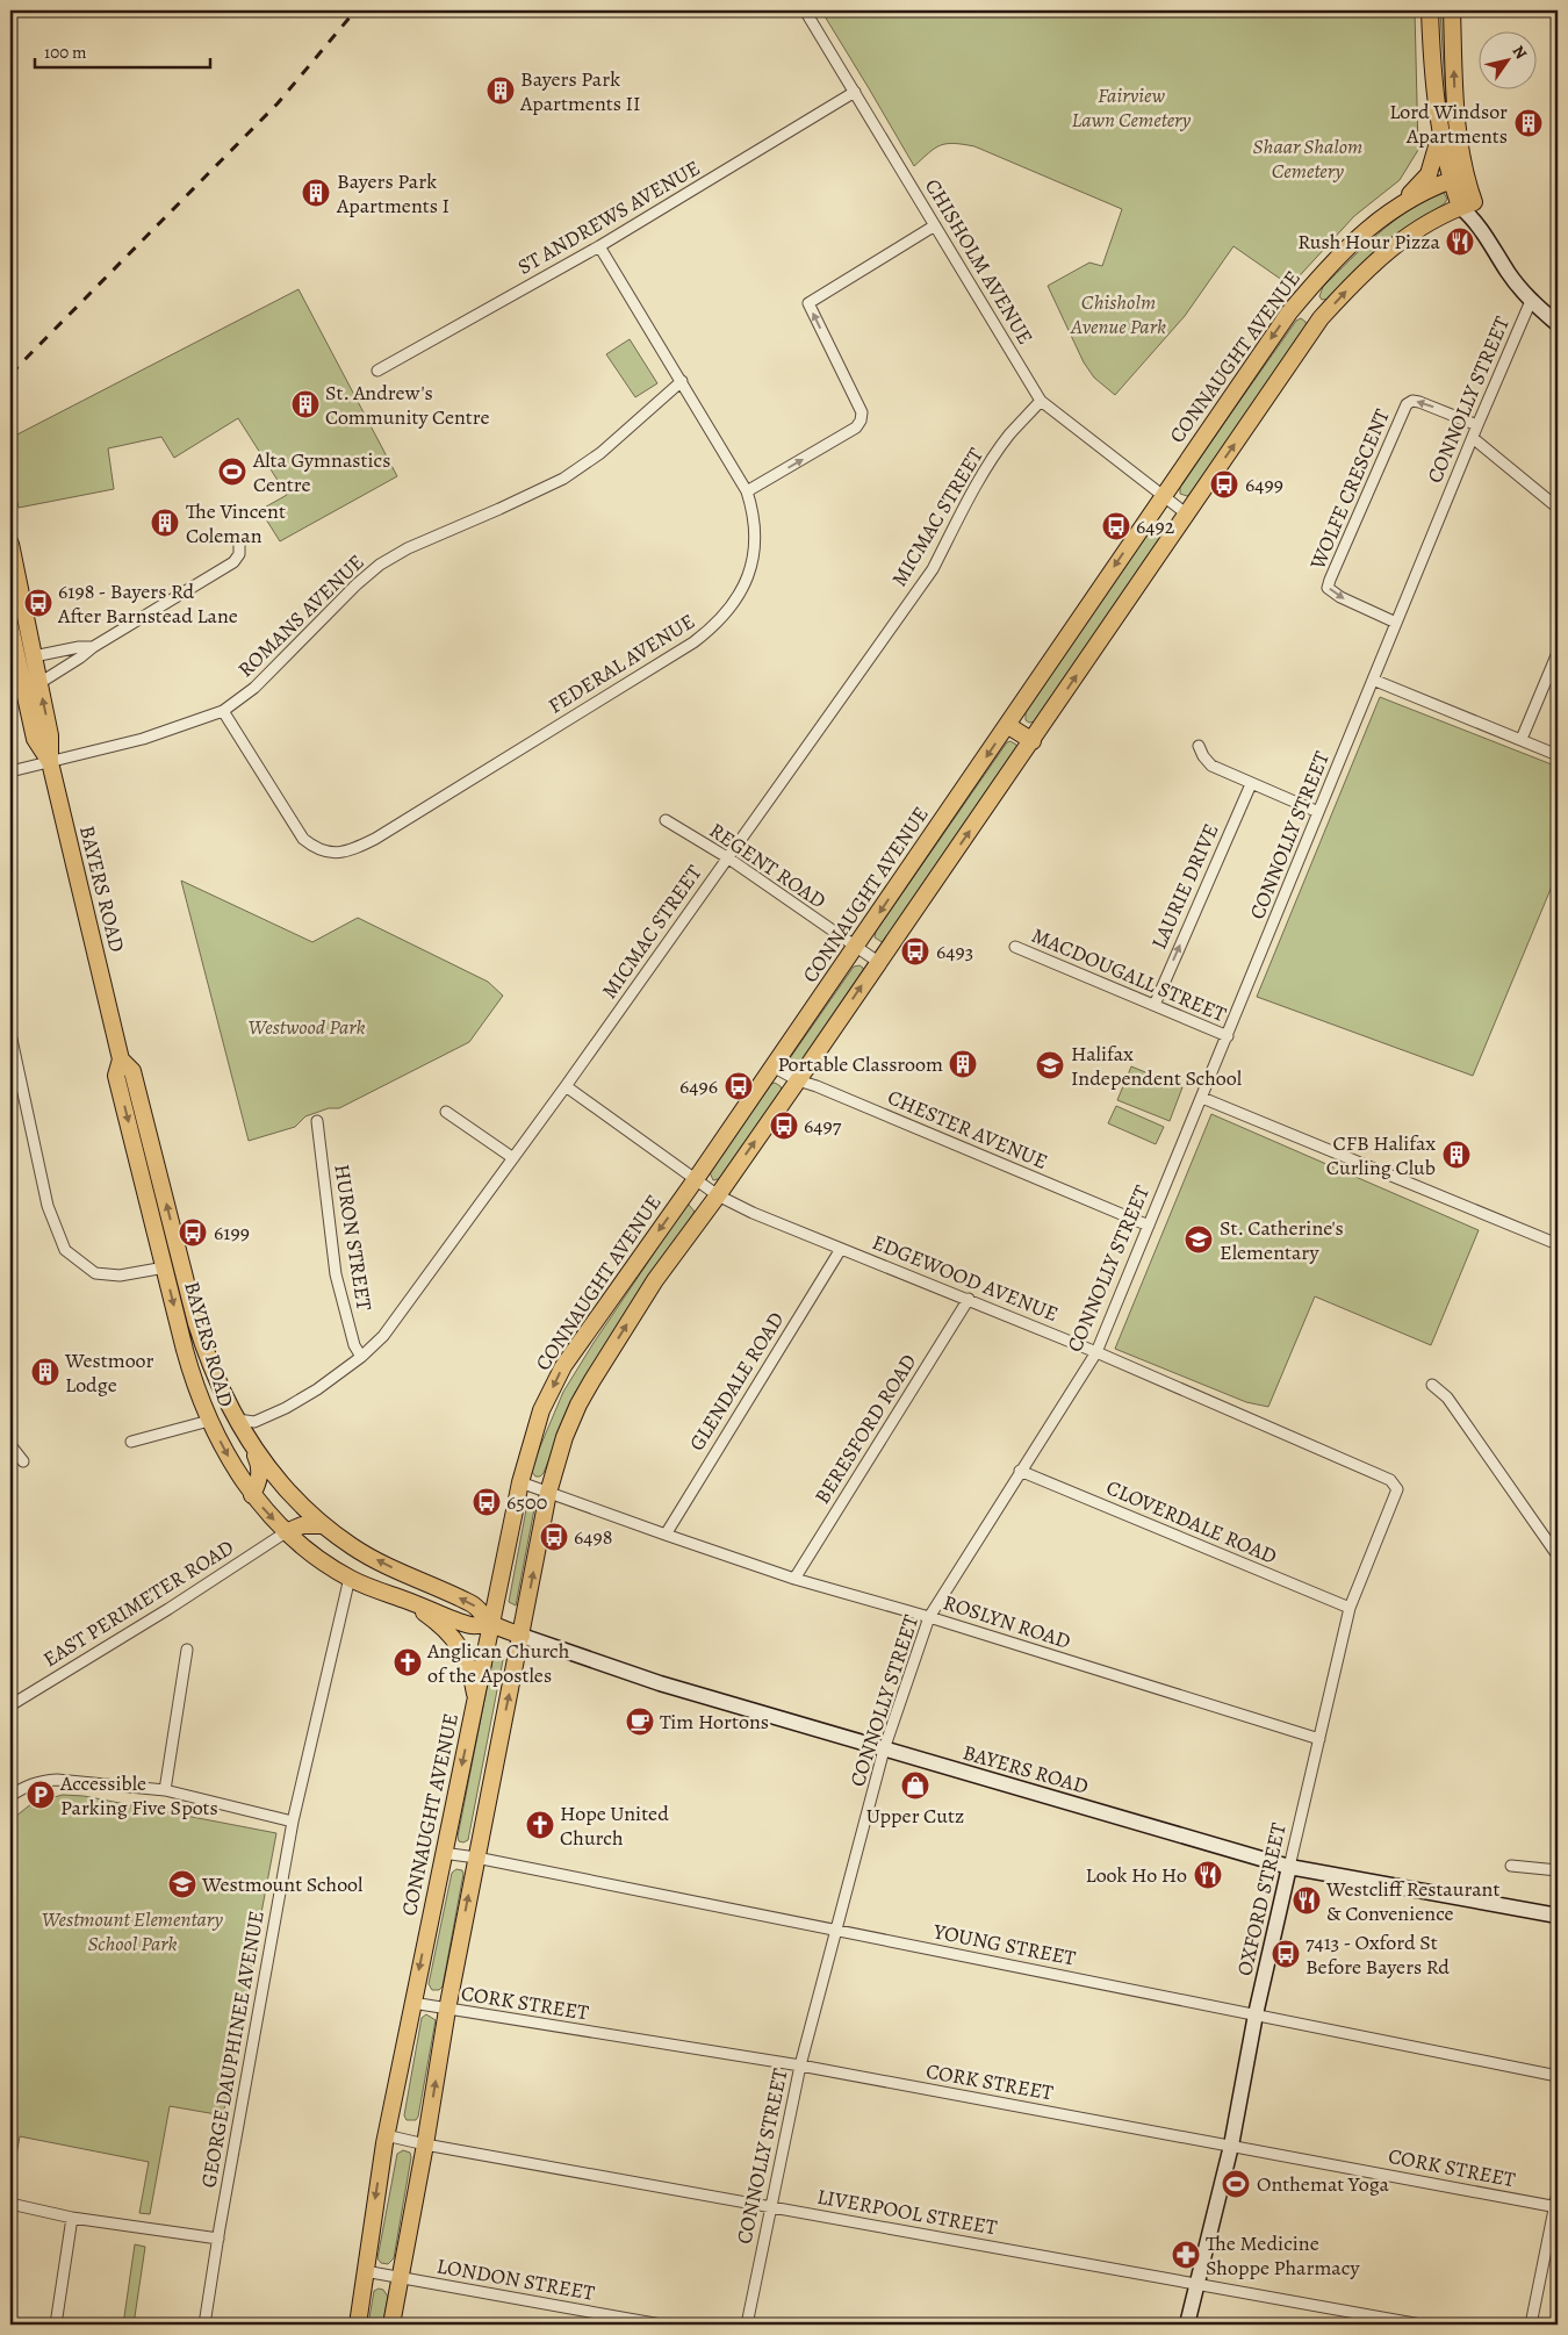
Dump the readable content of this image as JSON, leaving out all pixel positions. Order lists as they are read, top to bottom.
{
  "streets": {
    "main road": ["CONNAUGHT AVENUE", "BAYERS ROAD", "OXFORD STREET"],
    "street": [
      "ST ANDREWS AVENUE",
      "CHISHOLM AVENUE",
      "CONNOLLY STREET",
      "WOLFE CRESCENT",
      "MICMAC STREET",
      "ROMANS AVENUE",
      "FEDERAL AVENUE",
      "REGENT ROAD",
      "LAURIE DRIVE",
      "MACDOUGALL STREET",
      "CHESTER AVENUE",
      "HURON STREET",
      "EDGEWOOD AVENUE",
      "GLENDALE ROAD",
      "BERESFORD ROAD",
      "CLOVERDALE ROAD",
      "EAST PERIMETER ROAD",
      "ROSLYN ROAD",
      "YOUNG STREET",
      "CORK STREET",
      "GEORGE DAUPHINEE AVENUE",
      "LIVERPOOL STREET",
      "LONDON STREET"
    ]
  },
  "crossings": [
    ["ST ANDREWS AVENUE", "CHISHOLM AVENUE"],
    ["ST ANDREWS AVENUE", "FEDERAL AVENUE"],
    ["CHISHOLM AVENUE", "CONNAUGHT AVENUE"],
    ["CHISHOLM AVENUE", "MICMAC STREET"],
    ["CONNAUGHT AVENUE", "REGENT ROAD"],
    ["CONNAUGHT AVENUE", "BAYERS ROAD"],
    ["CONNAUGHT AVENUE", "CHESTER AVENUE"],
    ["CONNAUGHT AVENUE", "EDGEWOOD AVENUE"],
    ["CONNAUGHT AVENUE", "ROSLYN ROAD"],
    ["CONNAUGHT AVENUE", "YOUNG STREET"],
    ["CONNAUGHT AVENUE", "CORK STREET"],
    ["CONNAUGHT AVENUE", "LIVERPOOL STREET"],
    ["CONNAUGHT AVENUE", "LONDON STREET"],
    ["CONNOLLY STREET", "WOLFE CRESCENT"],
    ["CONNOLLY STREET", "BAYERS ROAD"],
    ["CONNOLLY STREET", "MACDOUGALL STREET"],
    ["CONNOLLY STREET", "CHESTER AVENUE"],
    ["CONNOLLY STREET", "EDGEWOOD AVENUE"],
    ["CONNOLLY STREET", "CLOVERDALE ROAD"],
    ["CONNOLLY STREET", "ROSLYN ROAD"],
    ["CONNOLLY STREET", "YOUNG STREET"],
    ["CONNOLLY STREET", "CORK STREET"],
    ["CONNOLLY STREET", "LIVERPOOL STREET"],
    ["MICMAC STREET", "REGENT ROAD"],
    ["MICMAC STREET", "BAYERS ROAD"],
    ["MICMAC STREET", "HURON STREET"],
    ["MICMAC STREET", "EDGEWOOD AVENUE"],
    ["ROMANS AVENUE", "FEDERAL AVENUE"],
    ["ROMANS AVENUE", "BAYERS ROAD"],
    ["LAURIE DRIVE", "MACDOUGALL STREET"],
    ["BAYERS ROAD", "EAST PERIMETER ROAD"],
    ["BAYERS ROAD", "OXFORD STREET"],
    ["BAYERS ROAD", "GEORGE DAUPHINEE AVENUE"],
    ["EDGEWOOD AVENUE", "GLENDALE ROAD"],
    ["EDGEWOOD AVENUE", "BERESFORD ROAD"],
    ["EDGEWOOD AVENUE", "OXFORD STREET"],
    ["GLENDALE ROAD", "ROSLYN ROAD"],
    ["BERESFORD ROAD", "ROSLYN ROAD"],
    ["CLOVERDALE ROAD", "OXFORD STREET"],
    ["ROSLYN ROAD", "OXFORD STREET"],
    ["OXFORD STREET", "YOUNG STREET"],
    ["OXFORD STREET", "CORK STREET"],
    ["OXFORD STREET", "LIVERPOOL STREET"]
  ],
  "one_way": ["LAURIE DRIVE"],
  "parks": [
    "Fairview Lawn Cemetery",
    "Shaar Shalom Cemetery",
    "Chisholm Avenue Park",
    "Westwood Park",
    "Westmount Elementary School Park"
  ],
  "places": {
    "building": [
      "Bayers Park Apartments II",
      "Lord Windsor Apartments",
      "Bayers Park Apartments I",
      "St. Andrew's Community Centre",
      "The Vincent Coleman",
      "Portable Classroom",
      "CFB Halifax Curling Club",
      "Westmoor Lodge"
    ],
    "restaurant": ["Rush Hour Pizza", "Look Ho Ho", "Westcliff Restaurant & Convenience"],
    "sports": ["Alta Gymnastics Centre", "Onthemat Yoga"],
    "bus stop": [
      "6499",
      "6492",
      "6198 - Bayers Rd After Barnstead Lane",
      "6493",
      "6496",
      "6497",
      "6199",
      "6500",
      "6498",
      "7413 - Oxford St Before Bayers Rd"
    ],
    "school or university": ["Halifax Independent School", "St. Catherine's Elementary", "Westmount School"],
    "church": ["Anglican Church of the Apostles", "Hope United Church"],
    "cafe": ["Tim Hortons"],
    "shop": ["Upper Cutz"],
    "parking": ["Accessible Parking Five Spots"],
    "pharmacy": ["The Medicine Shoppe Pharmacy"]
  },
  "scale_bar": "100 m",
  "north": "top right"
}
